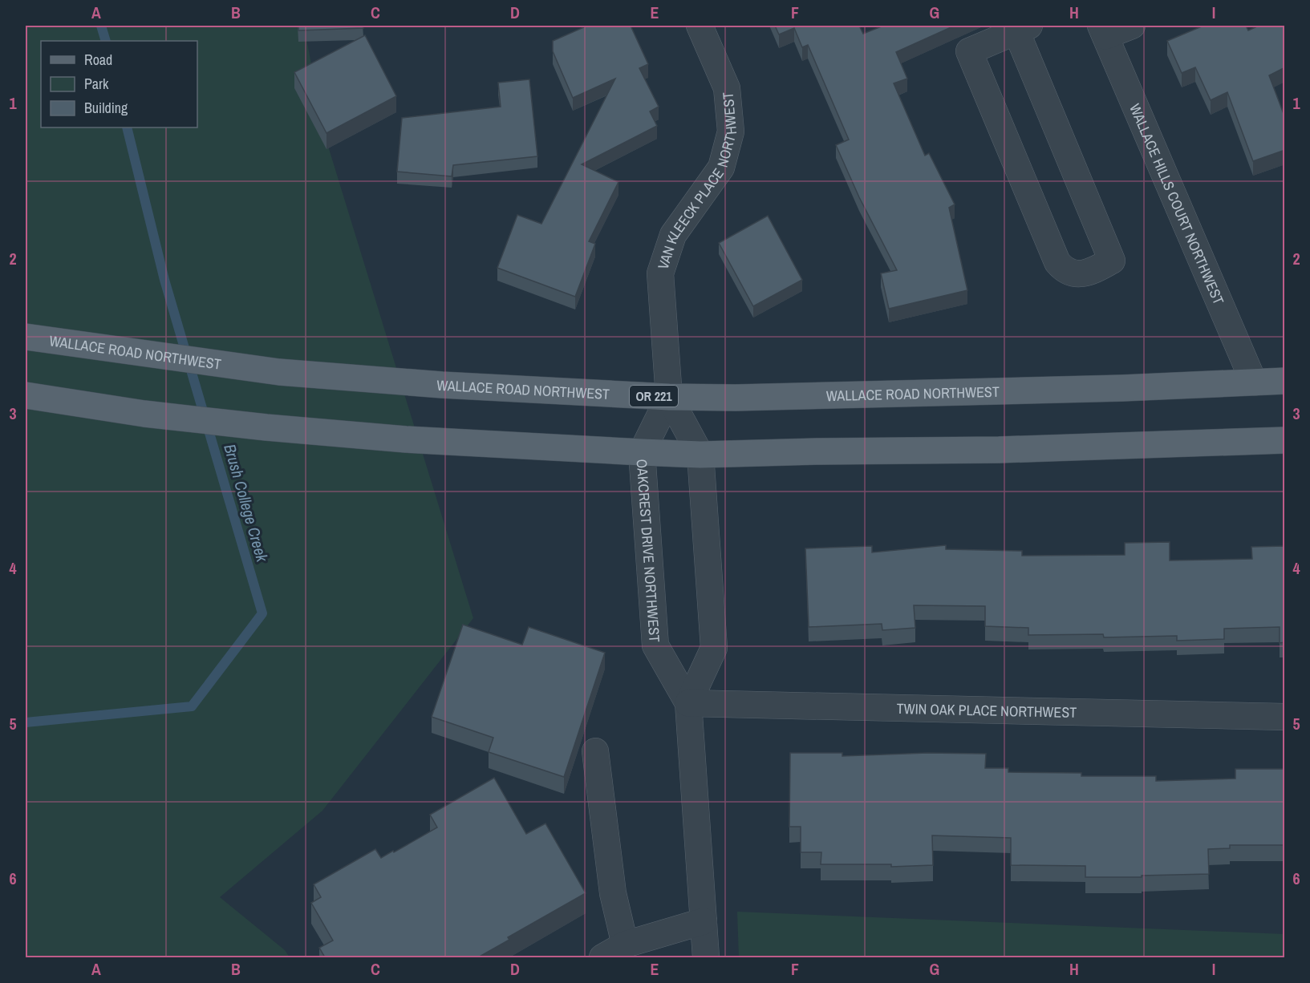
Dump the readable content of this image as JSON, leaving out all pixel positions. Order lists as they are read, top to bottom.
{
  "streets": {
    "main road": ["WALLACE ROAD NORTHWEST", "OR 221"],
    "street": [
      "VAN KLEECK PLACE NORTHWEST",
      "WALLACE HILLS COURT NORTHWEST",
      "OAKCREST DRIVE NORTHWEST",
      "TWIN OAK PLACE NORTHWEST"
    ]
  },
  "crossings": [
    ["VAN KLEECK PLACE NORTHWEST", "WALLACE ROAD NORTHWEST"],
    ["VAN KLEECK PLACE NORTHWEST", "OAKCREST DRIVE NORTHWEST"],
    ["WALLACE HILLS COURT NORTHWEST", "WALLACE ROAD NORTHWEST"],
    ["WALLACE ROAD NORTHWEST", "OAKCREST DRIVE NORTHWEST"],
    ["OAKCREST DRIVE NORTHWEST", "TWIN OAK PLACE NORTHWEST"]
  ],
  "water": ["Brush College Creek"],
  "legend": ["Road", "Park", "Building"],
  "grid": {
    "columns": [
      "A",
      "B",
      "C",
      "D",
      "E",
      "F",
      "G",
      "H",
      "I"
    ],
    "rows": [
      "1",
      "2",
      "3",
      "4",
      "5",
      "6"
    ]
  }
}
